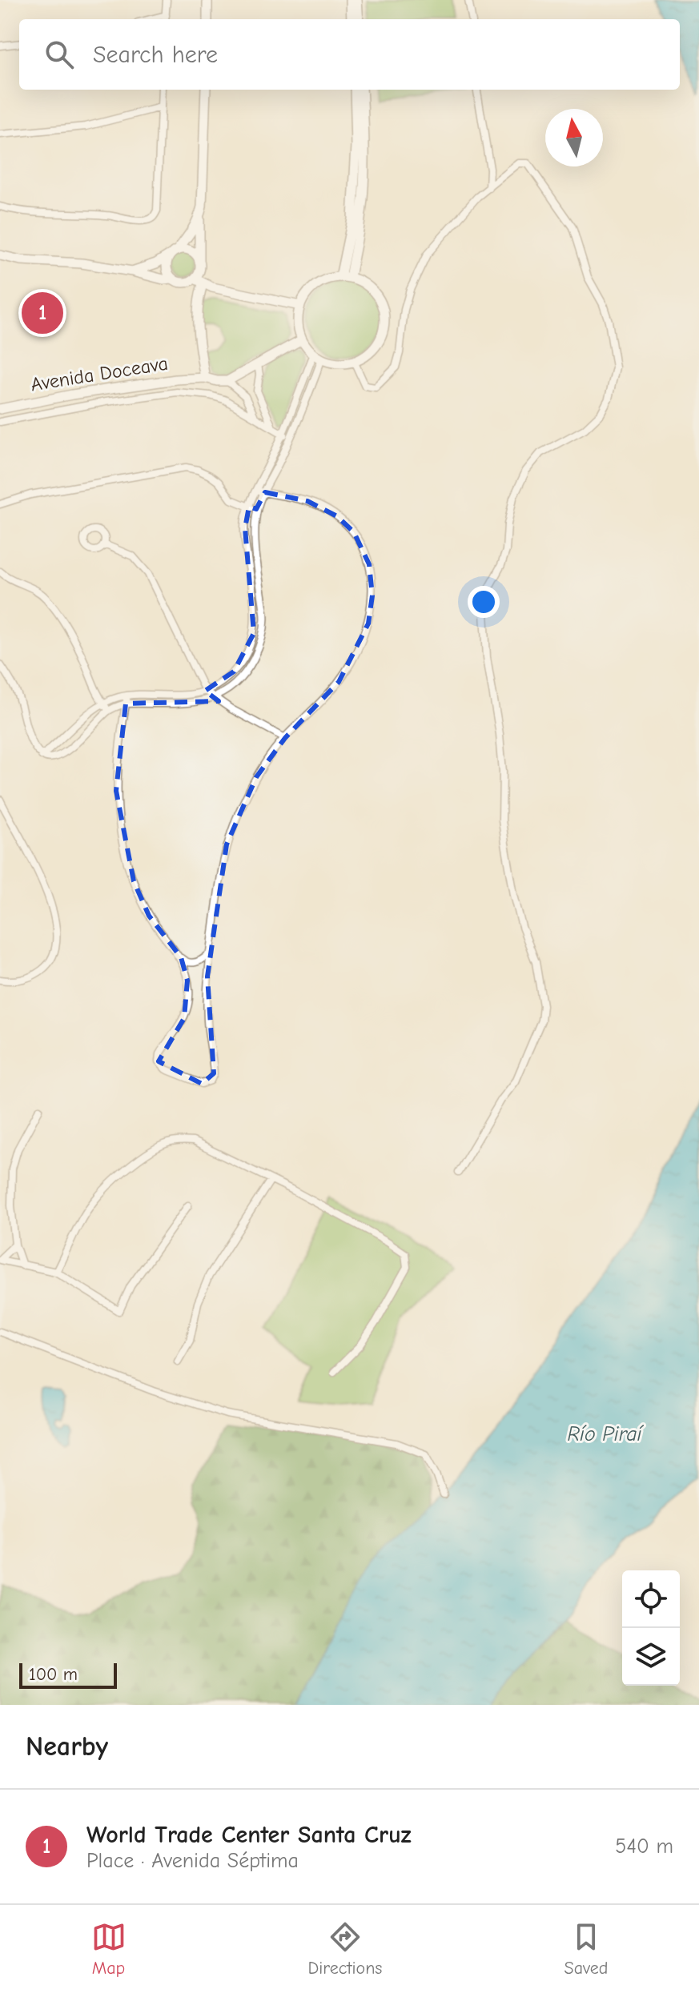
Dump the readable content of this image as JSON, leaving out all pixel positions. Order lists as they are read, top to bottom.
{
  "streets": {
    "main road": ["Avenida Doceava"]
  },
  "water": ["Río Piraí"],
  "scale_bar": "100 m",
  "north": "top",
  "page": {
    "search": "Search here",
    "pins": "1",
    "scale": "100 m",
    "heading": "Nearby",
    "list": [
      {
        "mark": "1",
        "name": "World Trade Center Santa Cruz",
        "note": "Place · Avenida Séptima",
        "value": "540 m"
      }
    ],
    "nav": ["Map", "Directions", "Saved"]
  }
}
